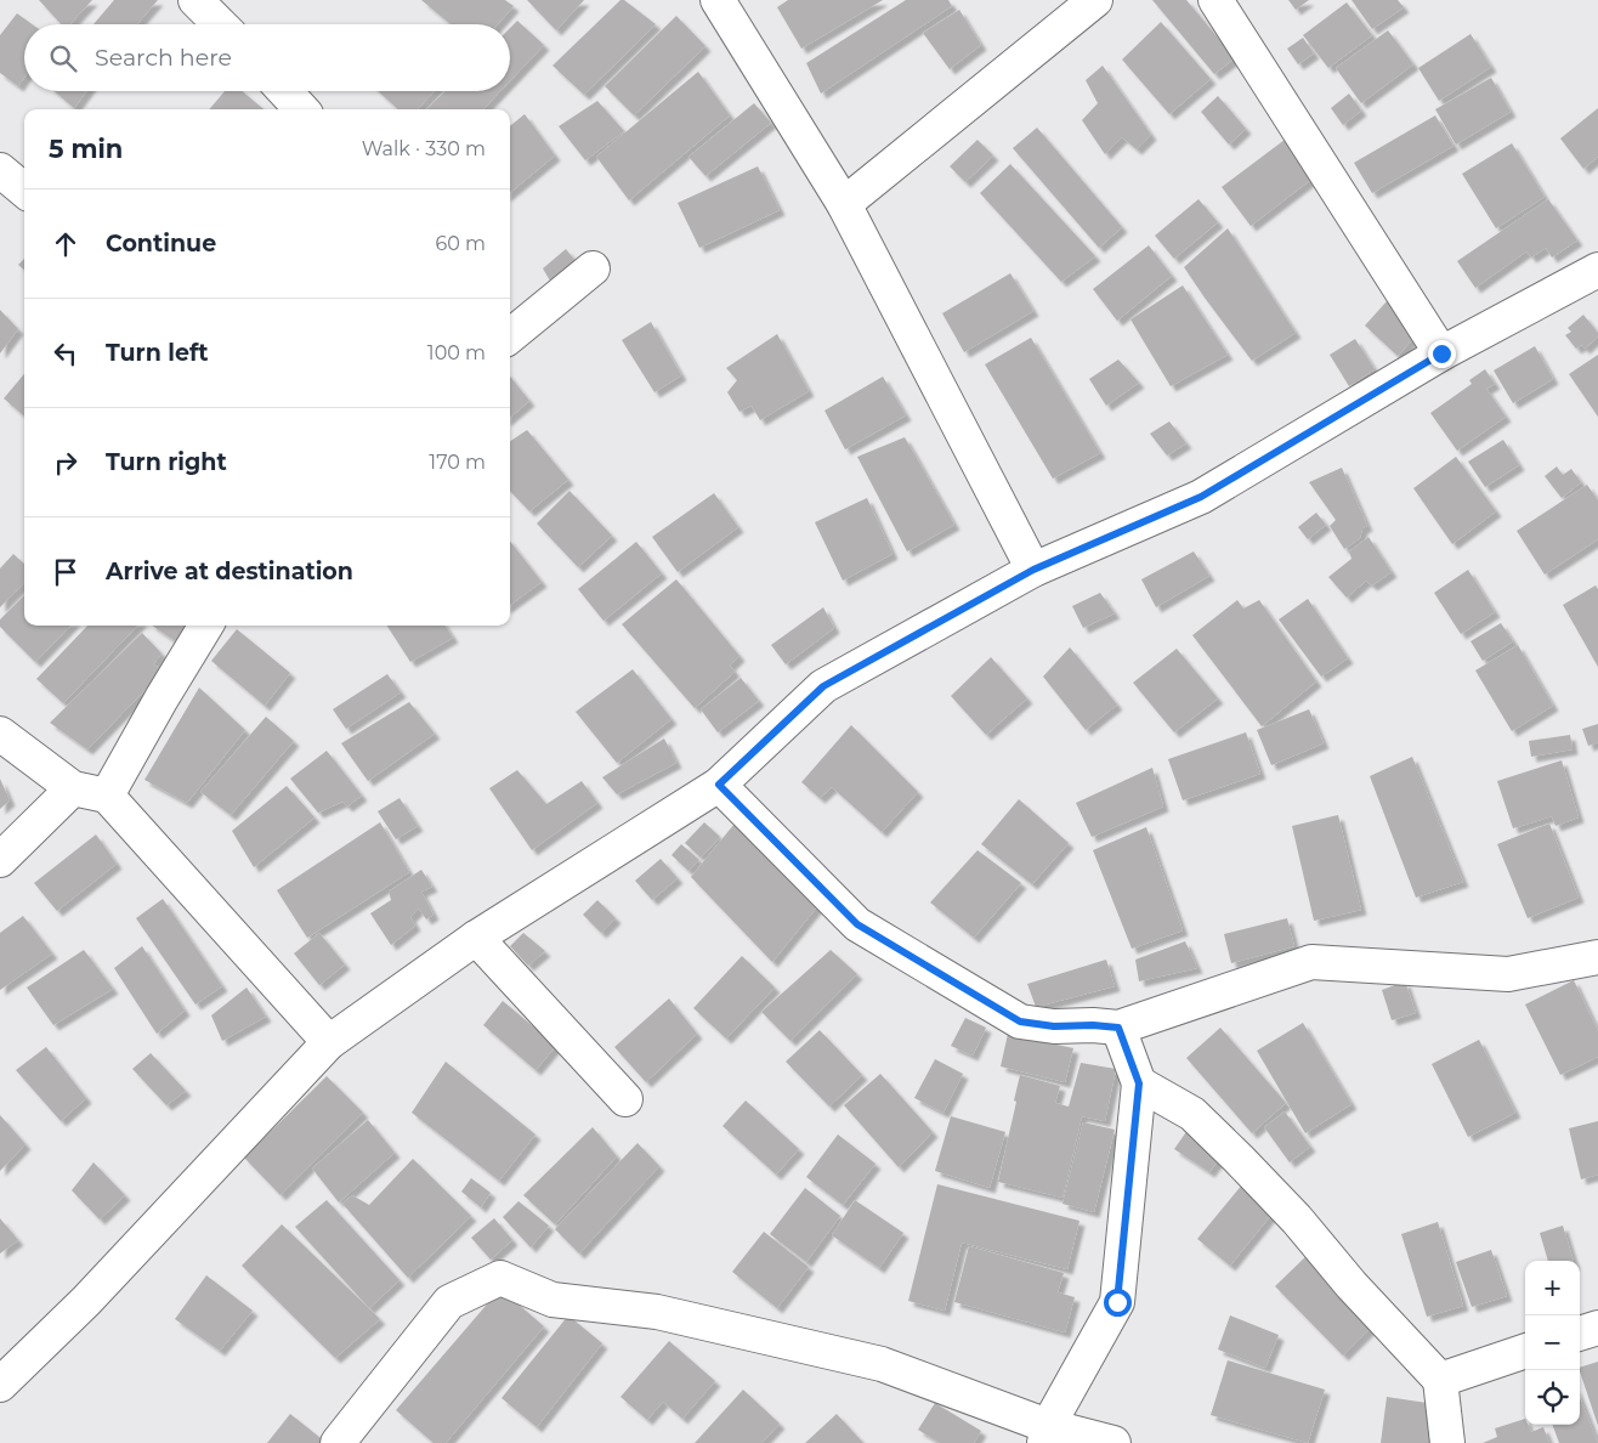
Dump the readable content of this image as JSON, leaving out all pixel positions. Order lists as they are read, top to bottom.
{
  "page": {
    "search": "Search here",
    "heading": ["5 min", "Walk · 330 m"],
    "list": [
      ["Continue", "60 m"],
      ["Turn left", "100 m"],
      ["Turn right", "170 m"],
      "Arrive at destination"
    ],
    "map_buttons": ["+", "−"]
  }
}
